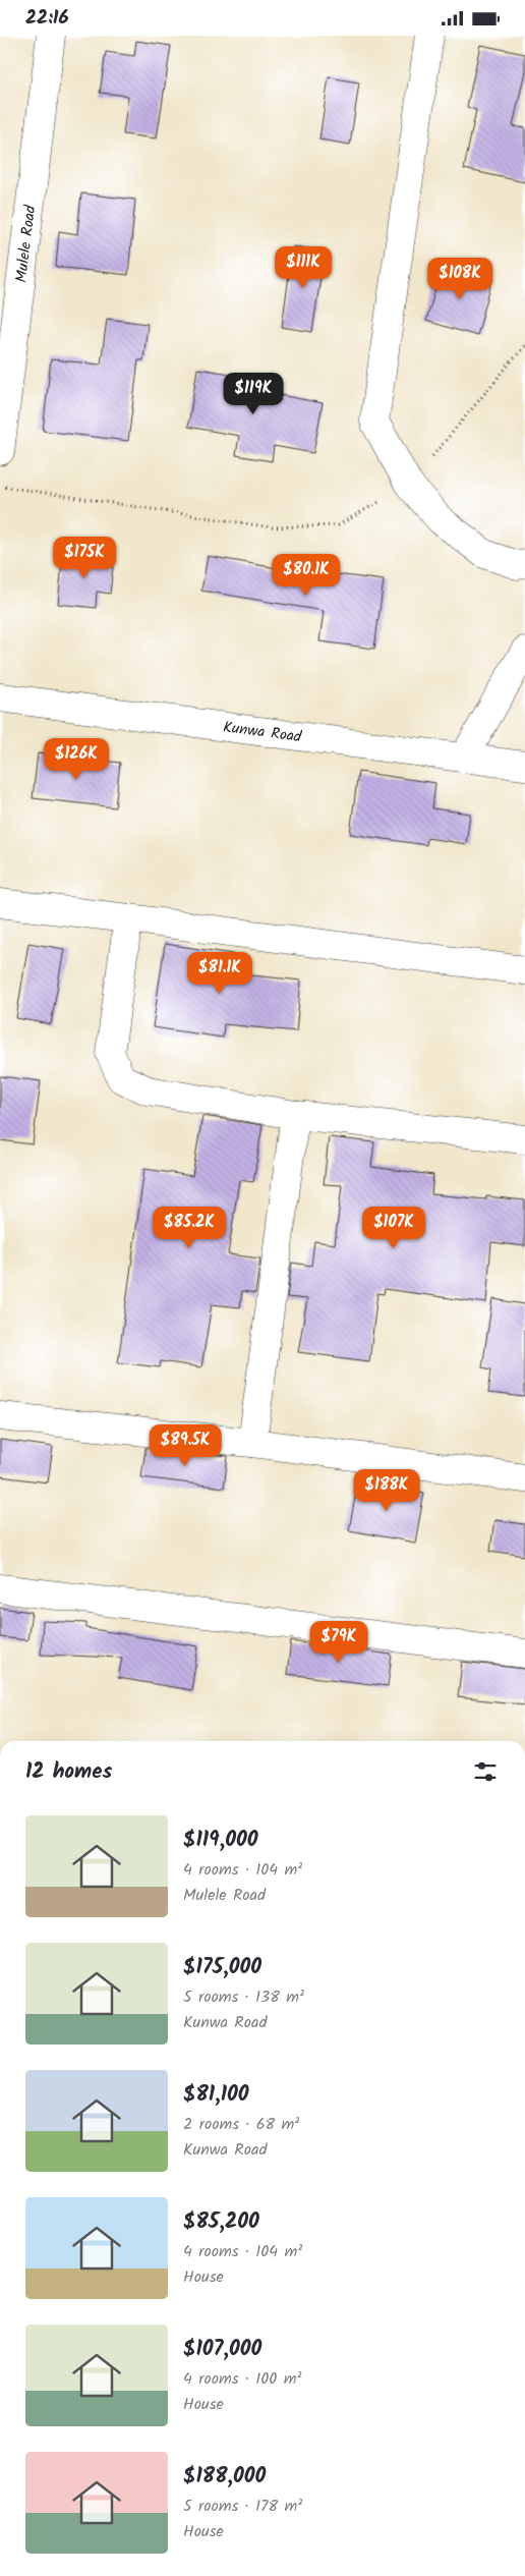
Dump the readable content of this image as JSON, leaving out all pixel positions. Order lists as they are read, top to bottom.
{
  "streets": {
    "street": ["Mulele Road", "Kunwa Road"]
  },
  "page": {
    "status": "22:16",
    "price": [
      "$111K",
      "$108K",
      "$119K",
      "$175K",
      "$80.1K",
      "$126K",
      "$81.1K",
      "$85.2K",
      "$107K",
      "$89.5K",
      "$188K",
      "$79K"
    ],
    "heading": "12 homes",
    "list": [
      {
        "name": "$119,000",
        "note": "4 rooms · 104 m² · Mulele Road"
      },
      {
        "name": "$175,000",
        "note": "5 rooms · 138 m² · Kunwa Road"
      },
      {
        "name": "$81,100",
        "note": "2 rooms · 68 m² · Kunwa Road"
      },
      {
        "name": "$85,200",
        "note": "4 rooms · 104 m² · House"
      },
      {
        "name": "$107,000",
        "note": "4 rooms · 100 m² · House"
      },
      {
        "name": "$188,000",
        "note": "5 rooms · 178 m² · House"
      }
    ]
  }
}
